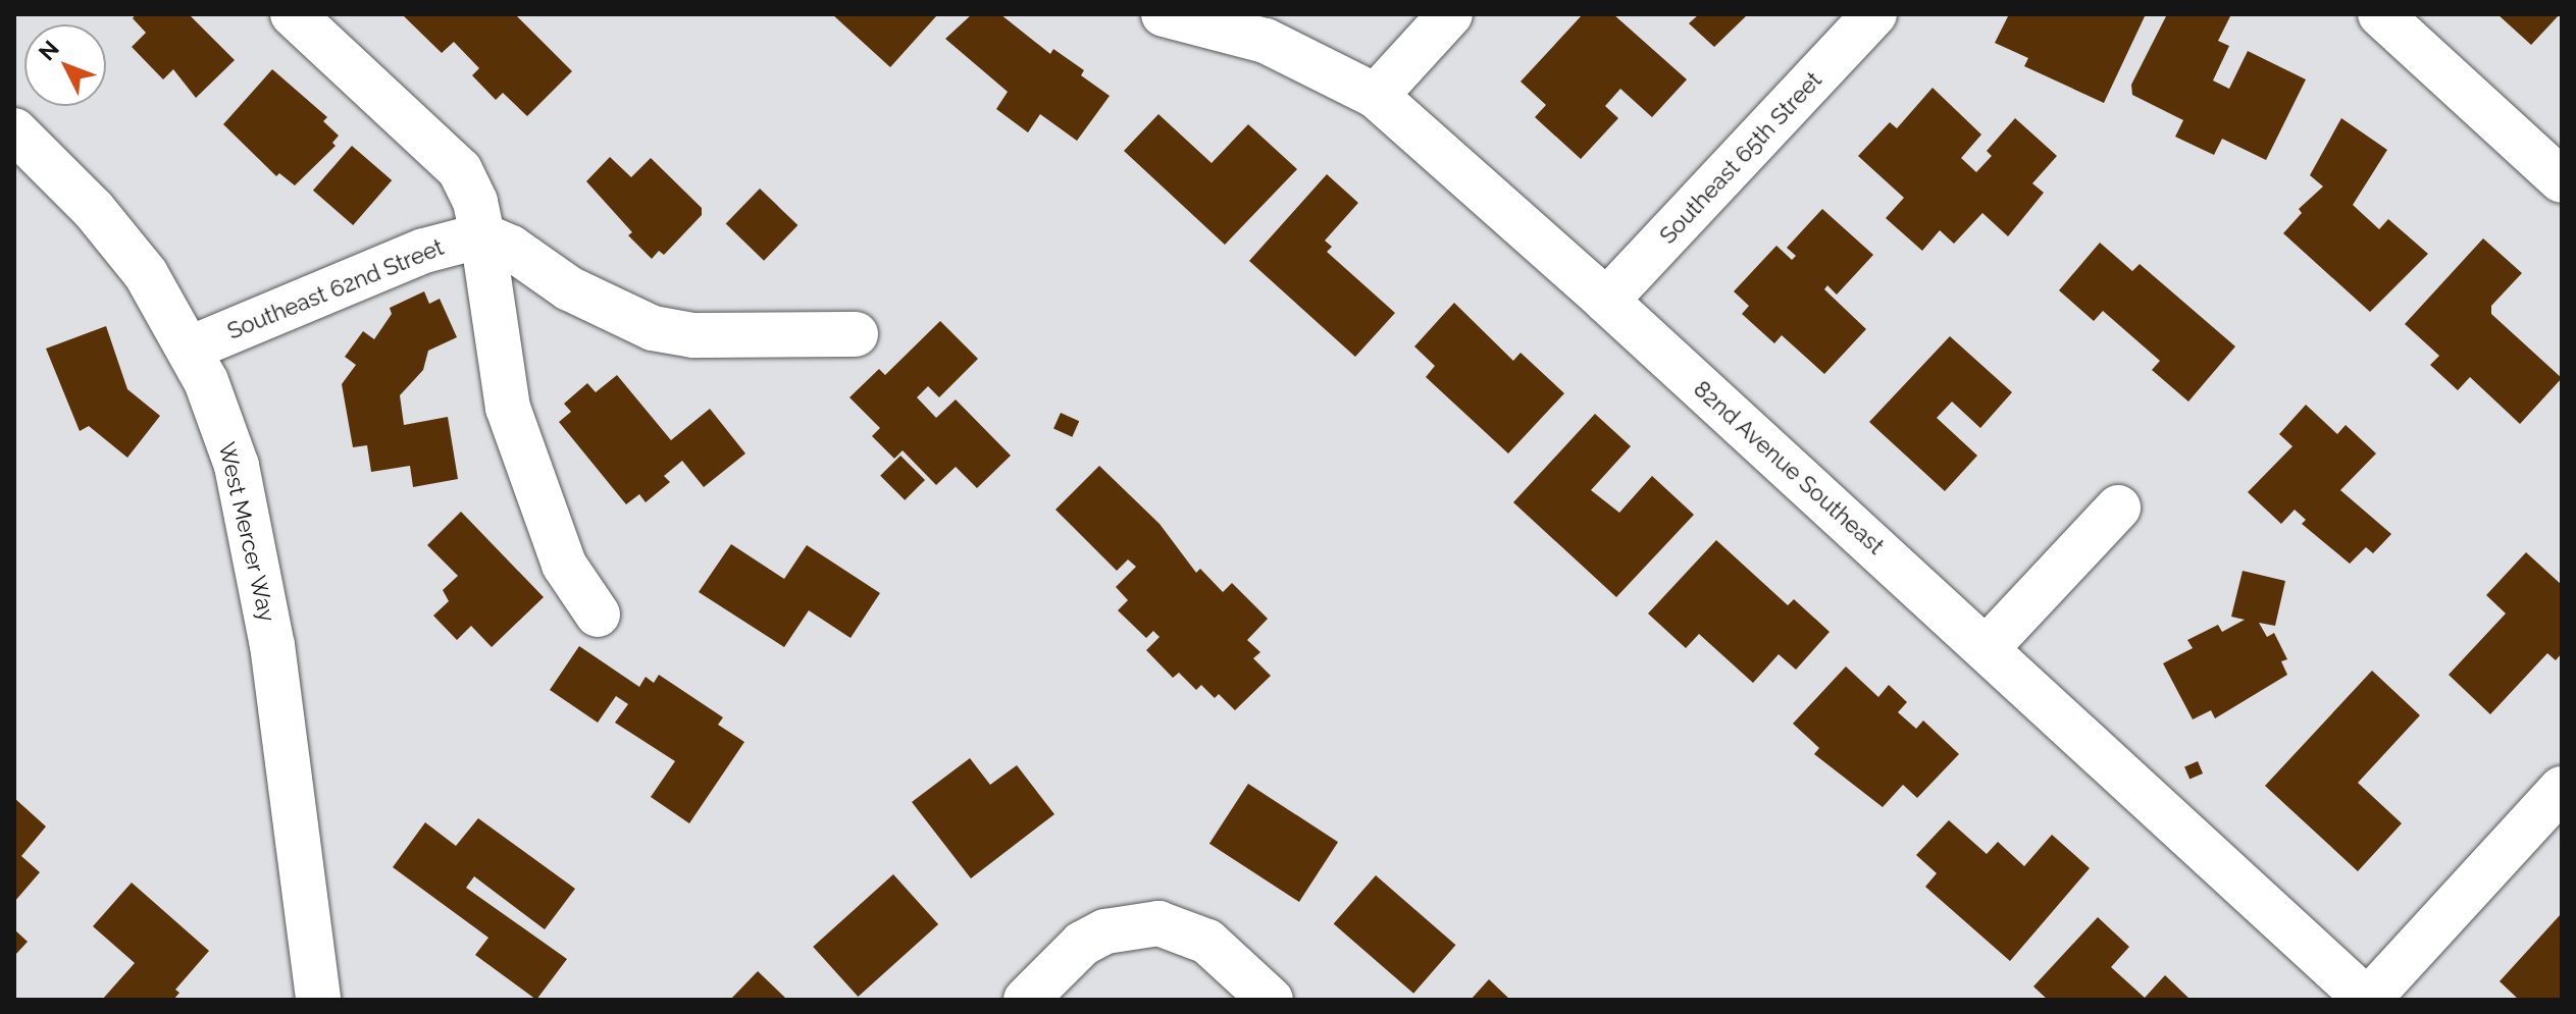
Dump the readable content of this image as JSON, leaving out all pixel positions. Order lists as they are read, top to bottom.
{
  "streets": {
    "street": [
      "Southeast 65th Street",
      "Southeast 62nd Street",
      "82nd Avenue Southeast",
      "West Mercer Way"
    ]
  },
  "crossings": [
    ["Southeast 65th Street", "82nd Avenue Southeast"],
    ["Southeast 62nd Street", "West Mercer Way"]
  ],
  "north": "top left"
}
